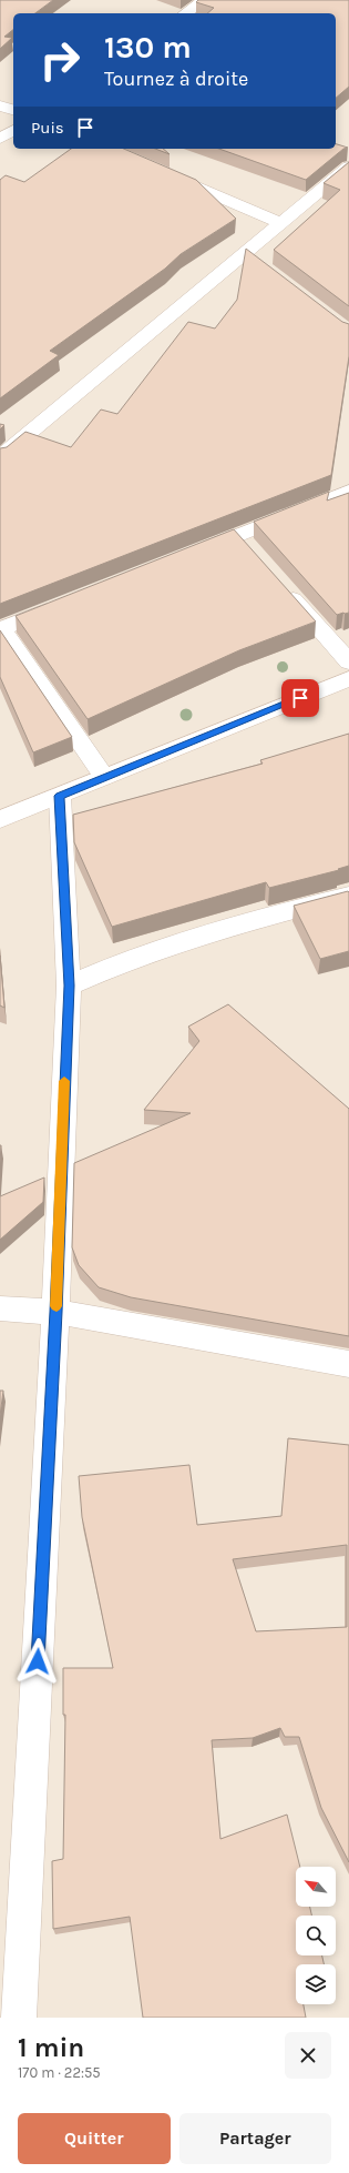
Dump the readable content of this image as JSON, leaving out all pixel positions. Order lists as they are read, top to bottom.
{
  "north": "top left",
  "page": {
    "turn": ["130 m", "Tournez à droite"],
    "then": "Puis",
    "heading": ["1 min", "170 m · 22:55"],
    "buttons": ["Quitter", "Partager"]
  }
}
